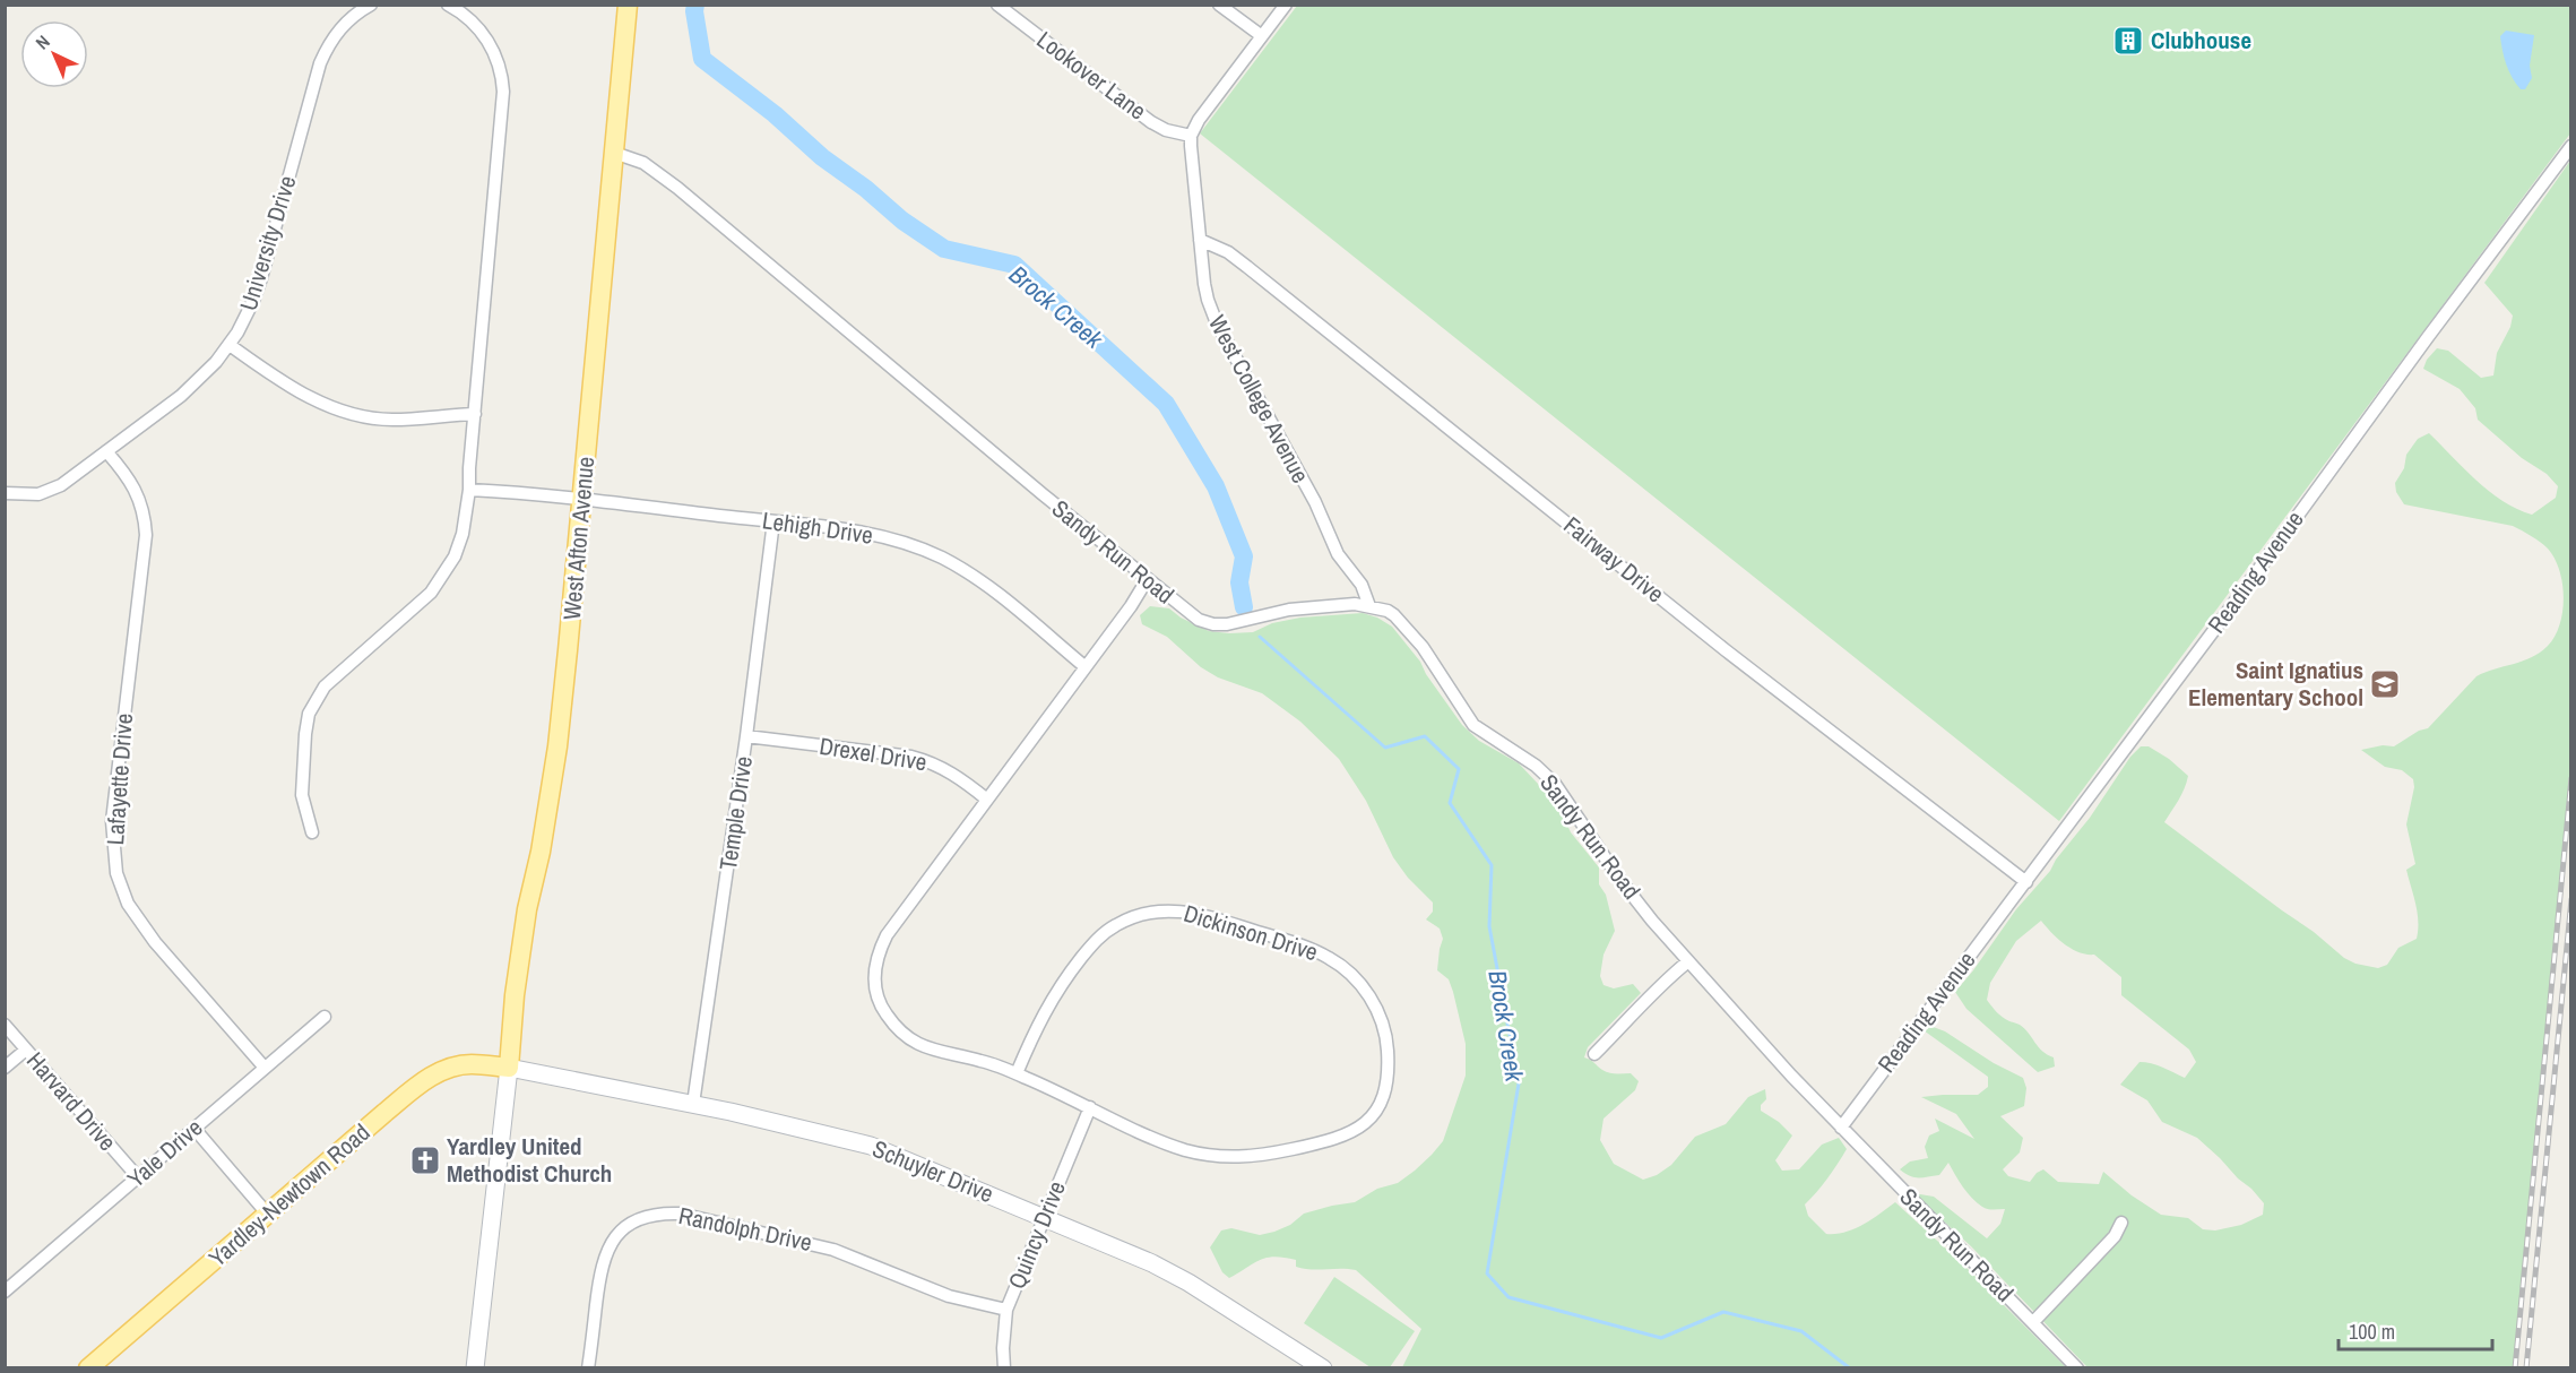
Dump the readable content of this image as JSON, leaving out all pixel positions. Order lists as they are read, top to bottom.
{
  "streets": {
    "main road": ["West Afton Avenue", "Yardley-Newtown Road"],
    "street": [
      "Lookover Lane",
      "University Drive",
      "West College Avenue",
      "Lehigh Drive",
      "Sandy Run Road",
      "Fairway Drive",
      "Reading Avenue",
      "Drexel Drive",
      "Lafayette Drive",
      "Temple Drive",
      "Dickinson Drive",
      "Harvard Drive",
      "Yale Drive",
      "Schuyler Drive",
      "Randolph Drive",
      "Quincy Drive"
    ]
  },
  "crossings": [
    ["Lookover Lane", "West College Avenue"],
    ["University Drive", "Lafayette Drive"],
    ["West College Avenue", "Sandy Run Road"],
    ["West College Avenue", "Fairway Drive"],
    ["Lehigh Drive", "West Afton Avenue"],
    ["Lehigh Drive", "Temple Drive"],
    ["Lehigh Drive", "Dickinson Drive"],
    ["West Afton Avenue", "Sandy Run Road"],
    ["West Afton Avenue", "Schuyler Drive"],
    ["West Afton Avenue", "Yardley-Newtown Road"],
    ["Sandy Run Road", "Reading Avenue"],
    ["Sandy Run Road", "Dickinson Drive"],
    ["Fairway Drive", "Reading Avenue"],
    ["Drexel Drive", "Temple Drive"],
    ["Drexel Drive", "Dickinson Drive"],
    ["Lafayette Drive", "Yale Drive"],
    ["Temple Drive", "Schuyler Drive"],
    ["Dickinson Drive", "Quincy Drive"],
    ["Harvard Drive", "Yale Drive"],
    ["Schuyler Drive", "Yardley-Newtown Road"],
    ["Schuyler Drive", "Quincy Drive"],
    ["Randolph Drive", "Quincy Drive"]
  ],
  "water": ["Brock Creek"],
  "places": {
    "building": ["Clubhouse"],
    "school or university": ["Saint Ignatius Elementary School"],
    "church": ["Yardley United Methodist Church"]
  },
  "scale_bar": "100 m",
  "north": "top left"
}
